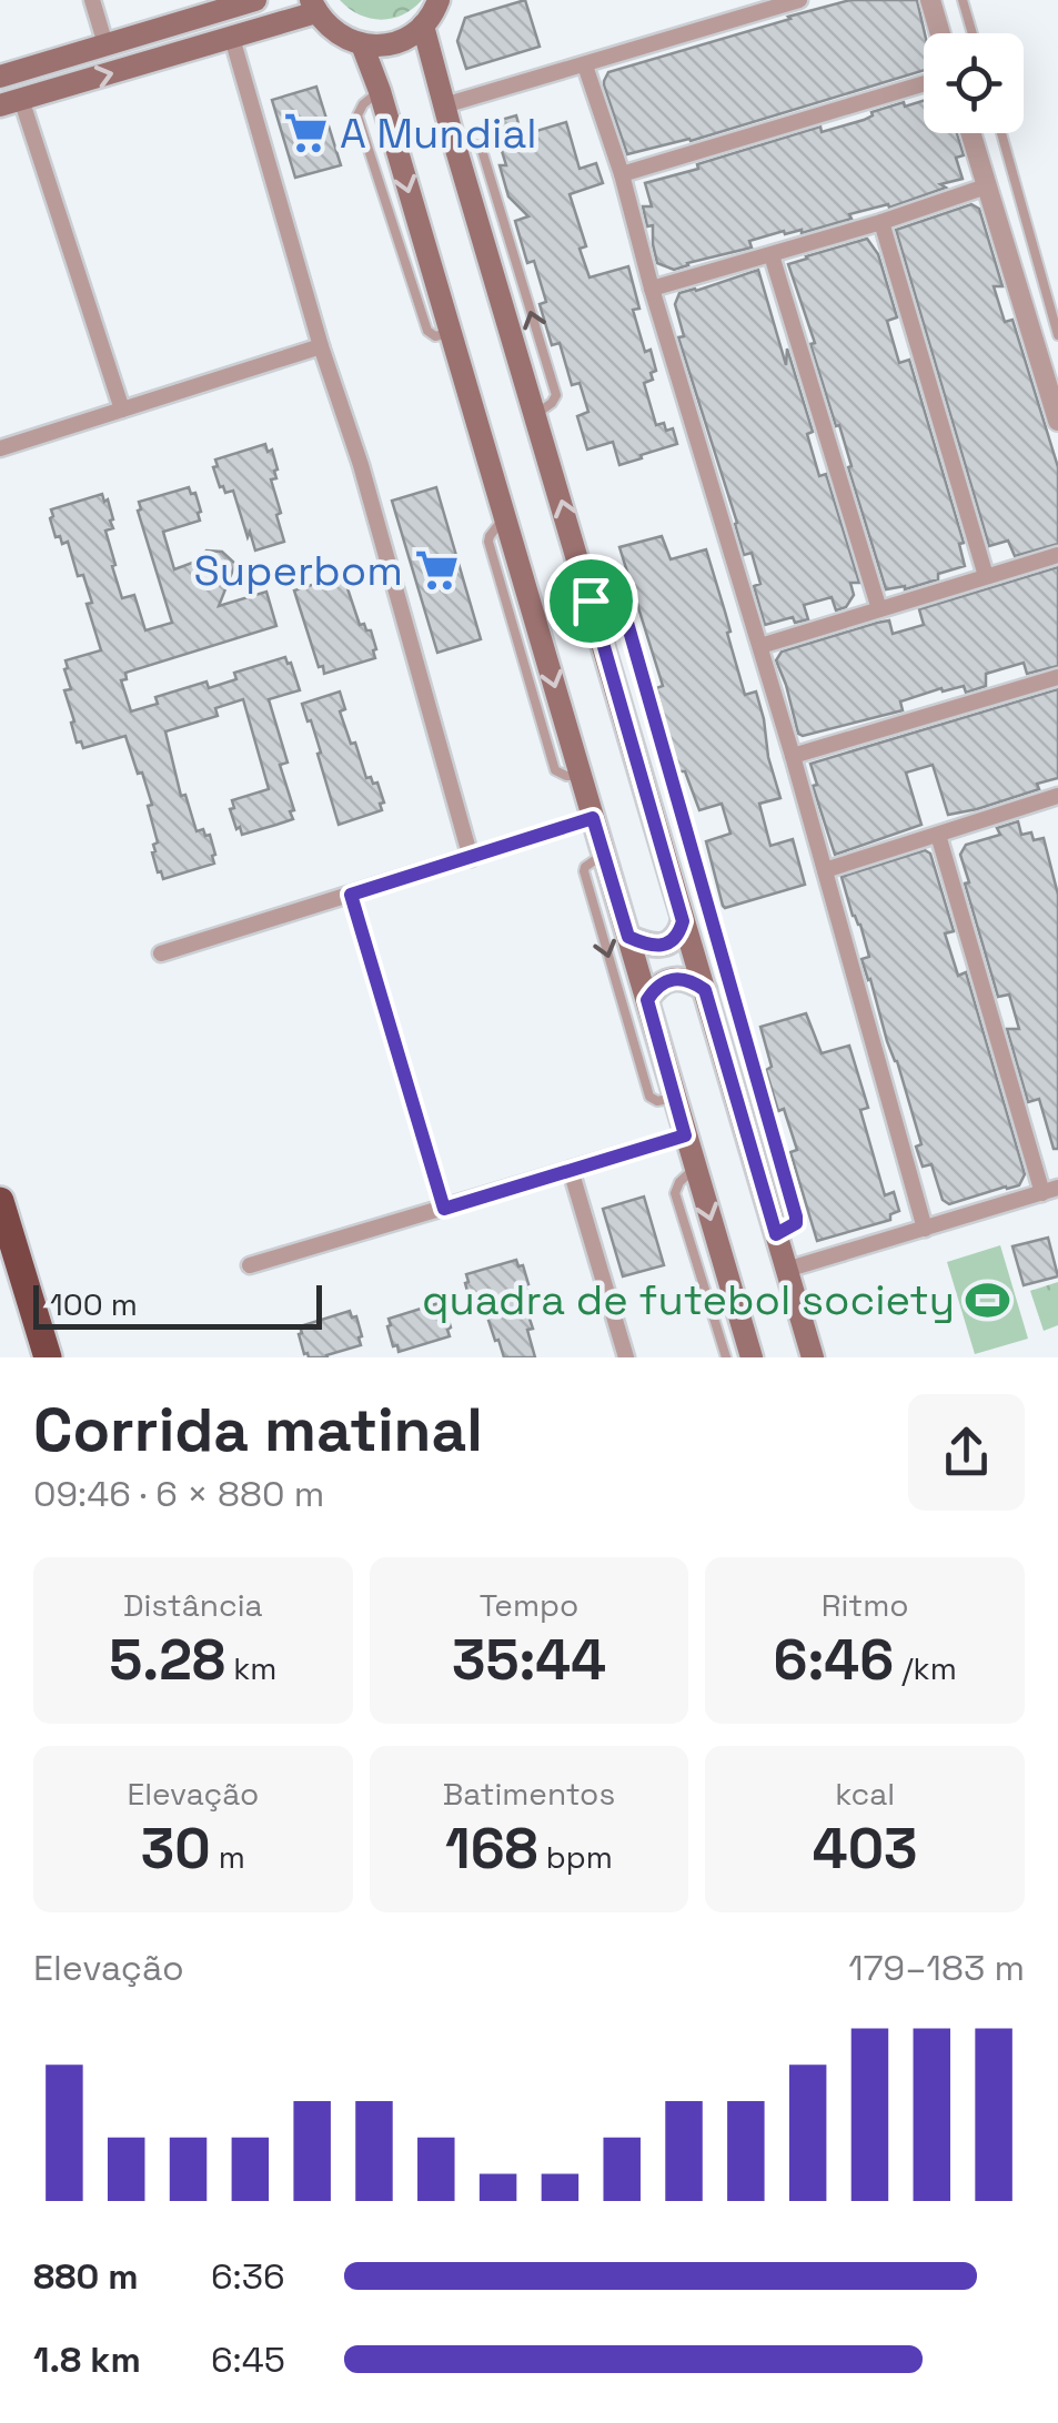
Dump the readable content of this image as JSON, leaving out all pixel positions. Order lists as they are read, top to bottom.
{
  "places": {
    "supermarket": ["A Mundial", "Superbom"],
    "sports": ["quadra de futebol society"]
  },
  "scale_bar": "100 m",
  "page": {
    "scale": "100 m",
    "heading": ["Corrida matinal", "09:46 · 6 × 880 m"],
    "stats": [
      ["Distância", "5.28 km"],
      ["Tempo", "35:44"],
      ["Ritmo", "6:46 /km"],
      ["Elevação", "30 m"],
      ["Batimentos", "168 bpm"],
      ["kcal", "403"]
    ],
    "chart": ["Elevação", "179–183 m"],
    "list": [
      {
        "name": "880 m",
        "note": "6:36"
      },
      {
        "name": "1.8 km",
        "note": "6:45"
      }
    ]
  }
}
